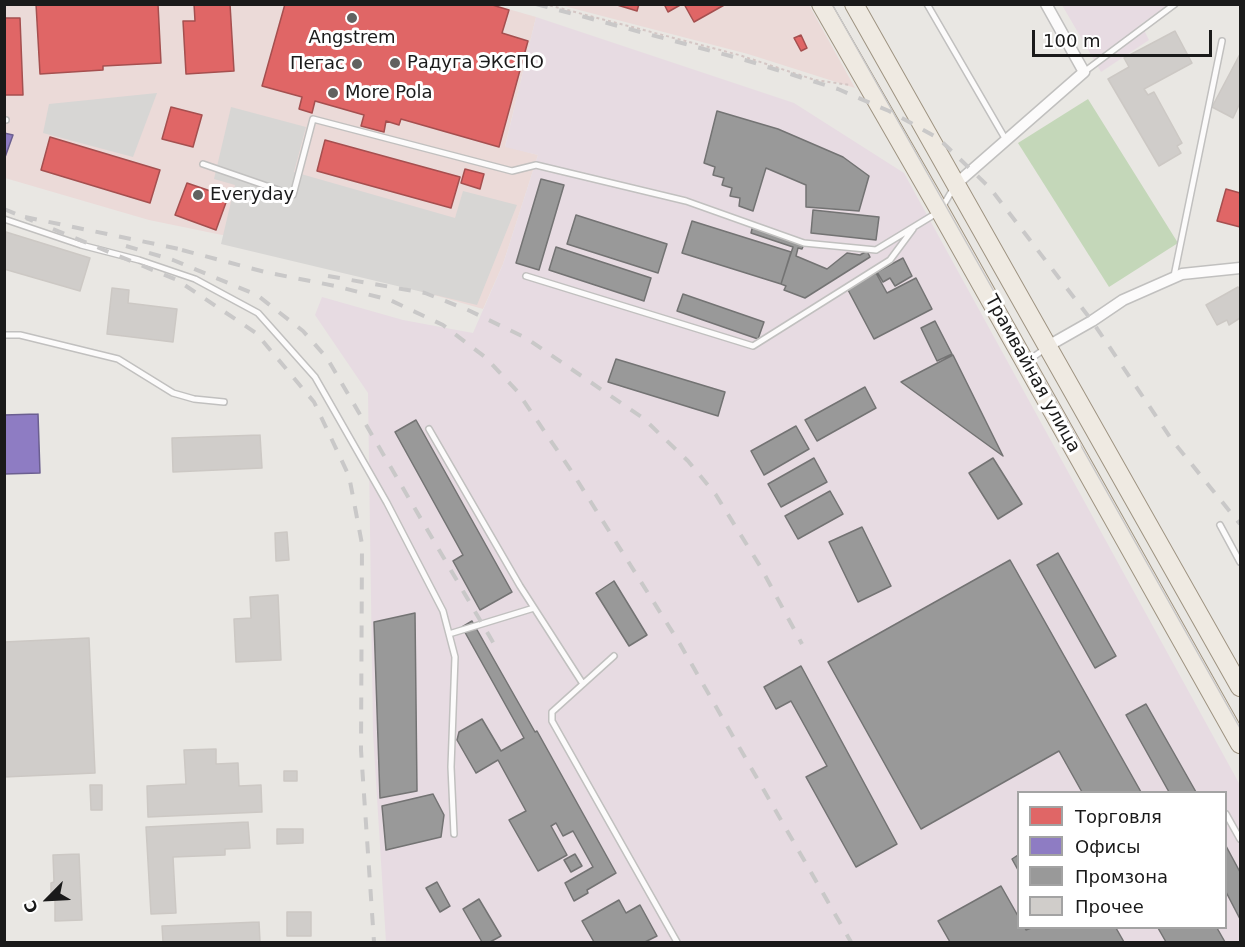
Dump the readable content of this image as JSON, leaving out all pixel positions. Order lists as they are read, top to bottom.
{
  "streets": {
    "main road": ["Трамвайная улица"]
  },
  "places": [
    "Angstrem",
    "Радуга ЭКСПО",
    "Пегас",
    "More Pola",
    "Everyday"
  ],
  "legend": [
    "Торговля",
    "Офисы",
    "Промзона",
    "Прочее"
  ],
  "scale_bar": "100 m",
  "north": "bottom left"
}
